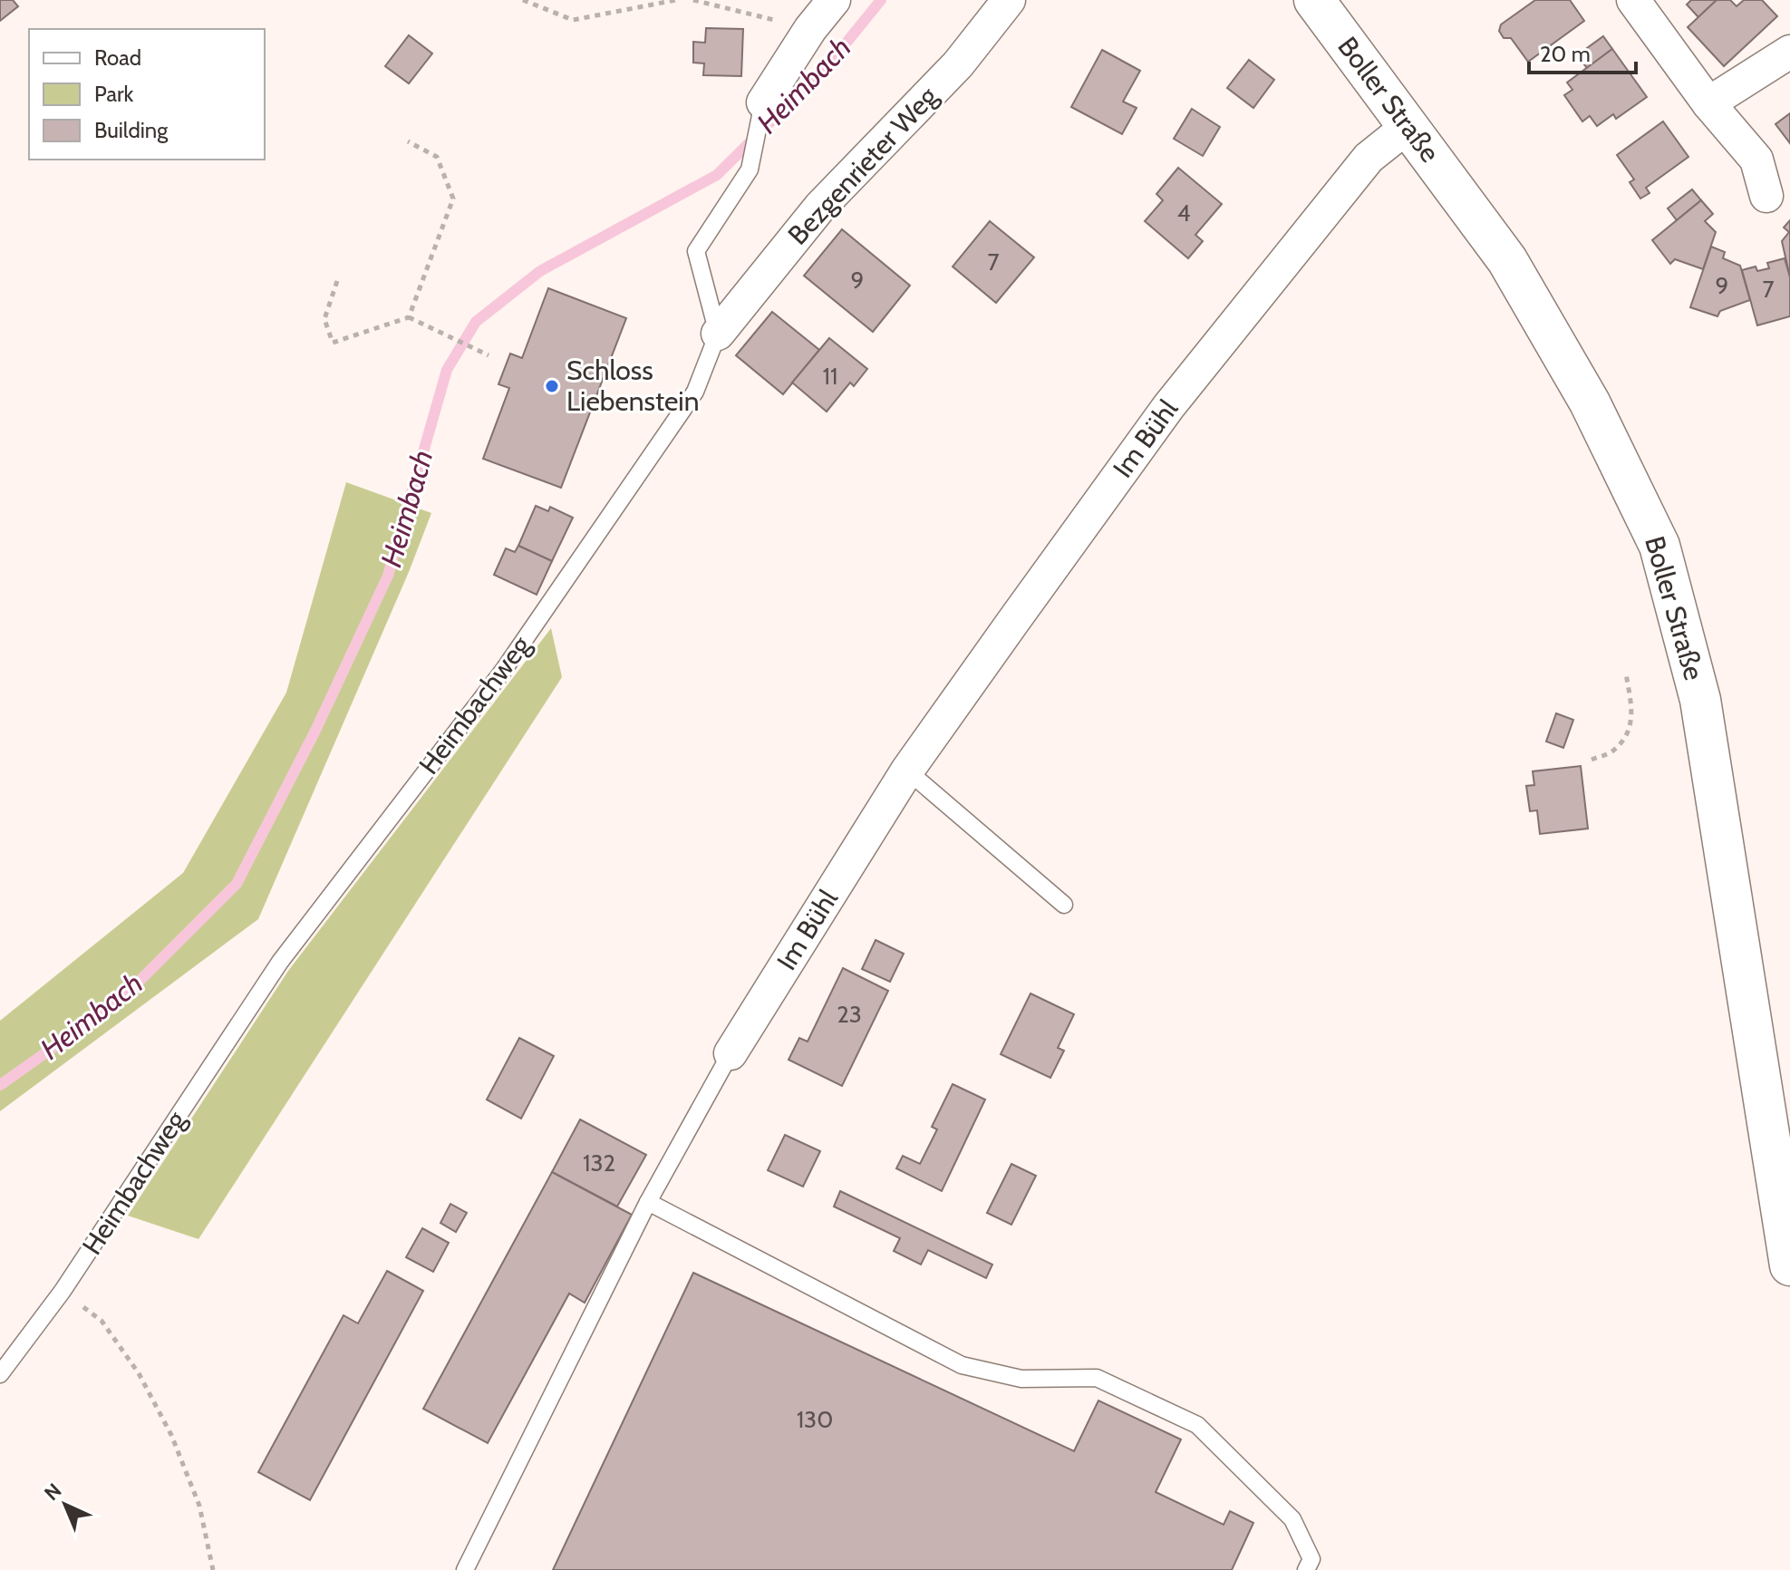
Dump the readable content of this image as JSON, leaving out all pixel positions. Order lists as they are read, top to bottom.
{
  "streets": {
    "main road": ["Boller Straße"],
    "street": ["Bezgenrieter Weg", "Im Bühl"],
    "lane": ["Heimbachweg"]
  },
  "crossings": [
    ["Boller Straße", "Im Bühl"],
    ["Bezgenrieter Weg", "Heimbachweg"]
  ],
  "water": ["Heimbach"],
  "places": ["Schloss Liebenstein"],
  "house_numbers": [
    "4",
    "7",
    "9",
    "9",
    "7",
    "11",
    "23",
    "132",
    "130"
  ],
  "legend": ["Road", "Park", "Building"],
  "scale_bar": "20 m",
  "north": "top left"
}
